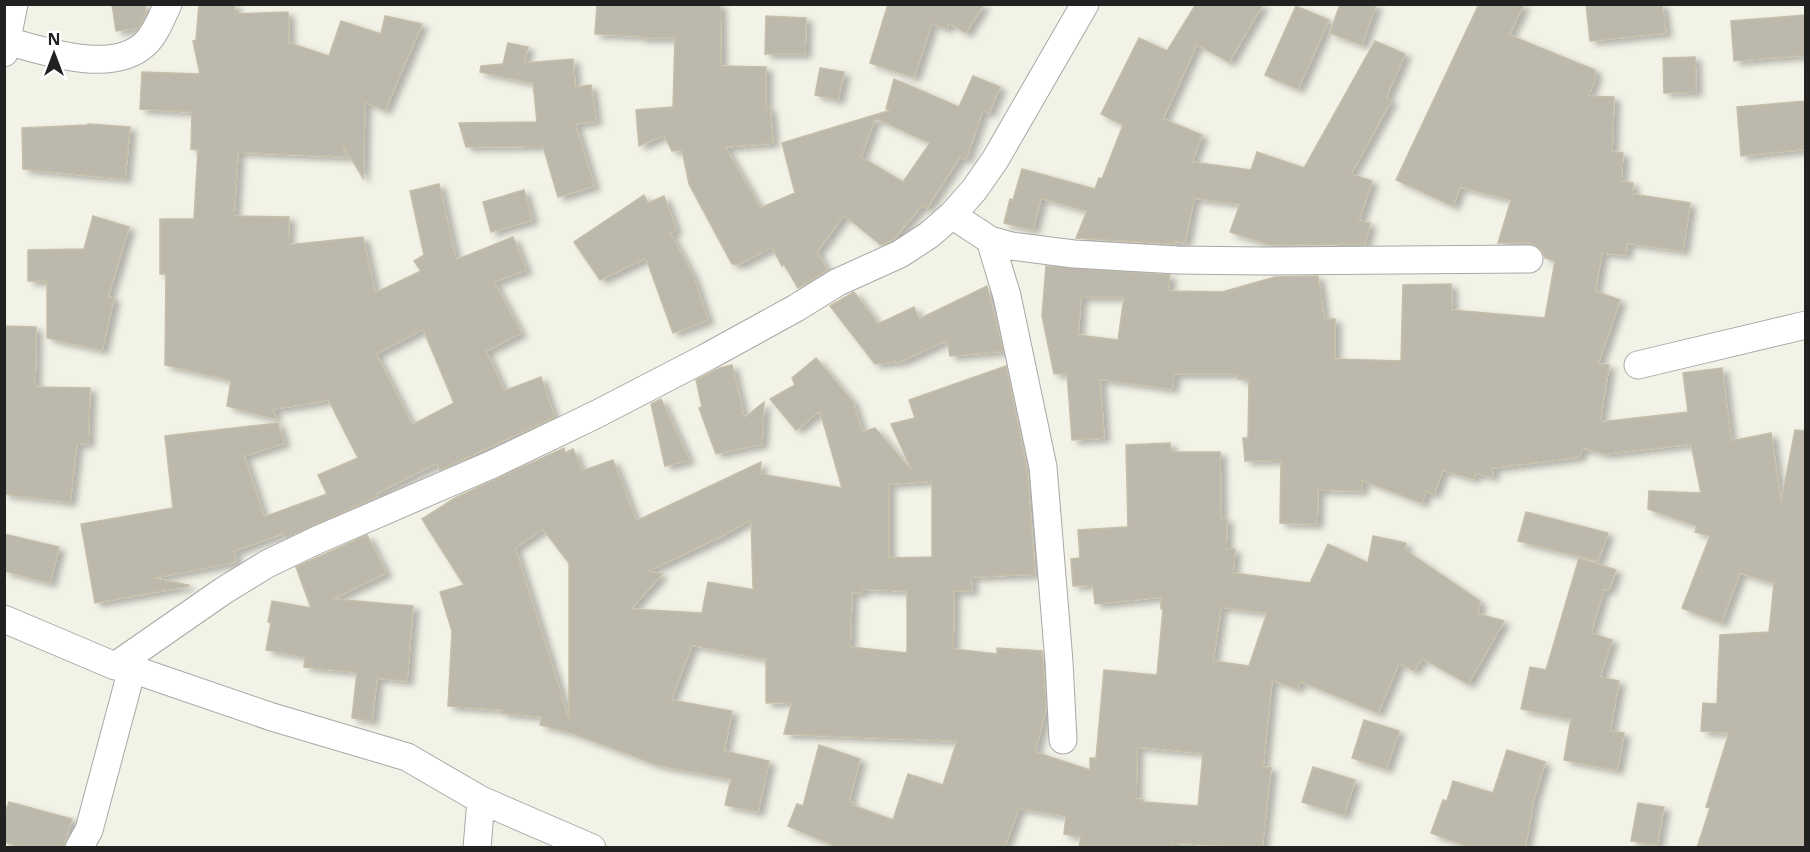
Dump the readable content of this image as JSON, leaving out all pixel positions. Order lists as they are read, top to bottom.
{
  "north": "top"
}
